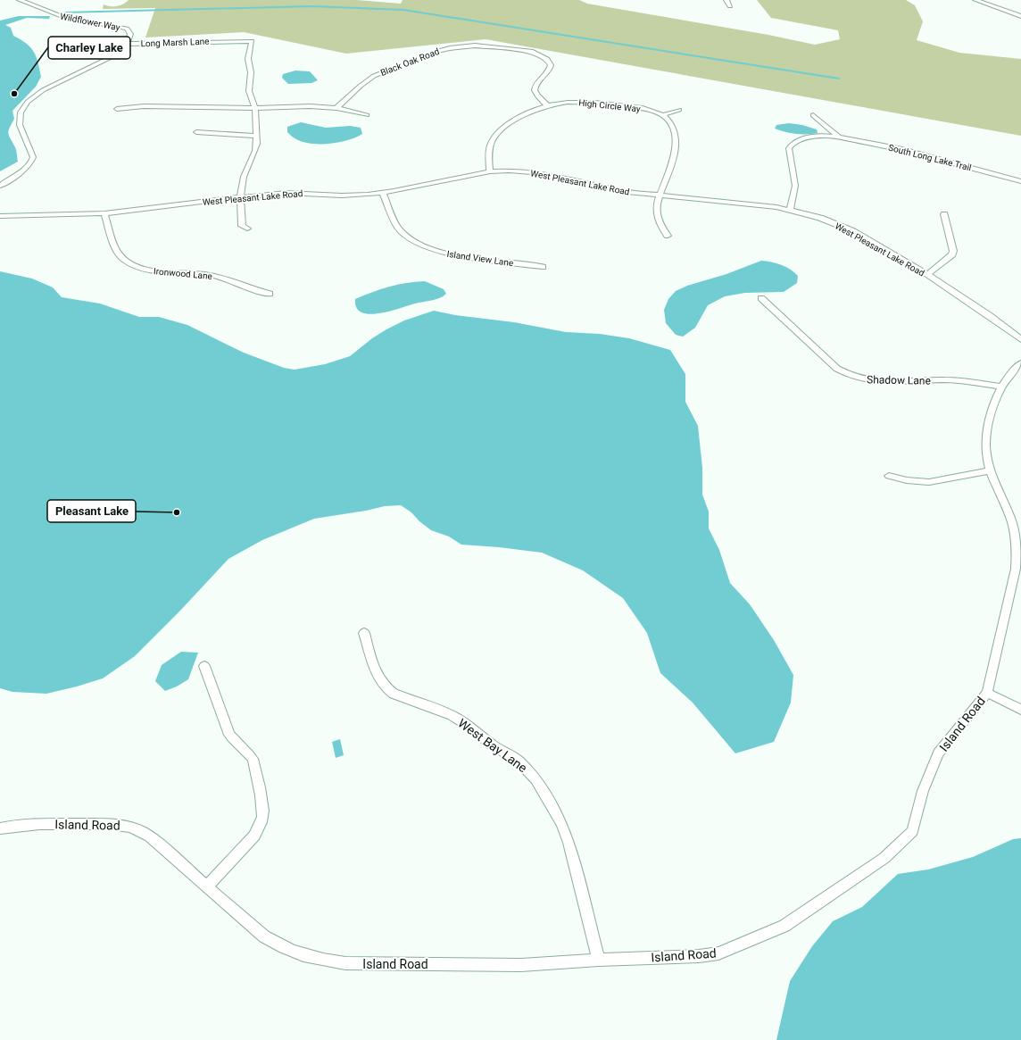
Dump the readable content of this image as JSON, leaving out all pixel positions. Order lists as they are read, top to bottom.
{
  "streets": {
    "street": [
      "Wildflower Way",
      "Long Marsh Lane",
      "Black Oak Road",
      "High Circle Way",
      "South Long Lake Trail",
      "West Pleasant Lake Road",
      "Island View Lane",
      "Ironwood Lane",
      "Shadow Lane",
      "Island Road",
      "West Bay Lane"
    ]
  },
  "crossings": [
    ["Wildflower Way", "Long Marsh Lane"],
    ["Black Oak Road", "High Circle Way"],
    ["High Circle Way", "West Pleasant Lake Road"],
    ["South Long Lake Trail", "West Pleasant Lake Road"],
    ["West Pleasant Lake Road", "Island View Lane"],
    ["West Pleasant Lake Road", "Ironwood Lane"],
    ["Shadow Lane", "Island Road"],
    ["Island Road", "West Bay Lane"]
  ],
  "places": ["Charley Lake", "Pleasant Lake"]
}
